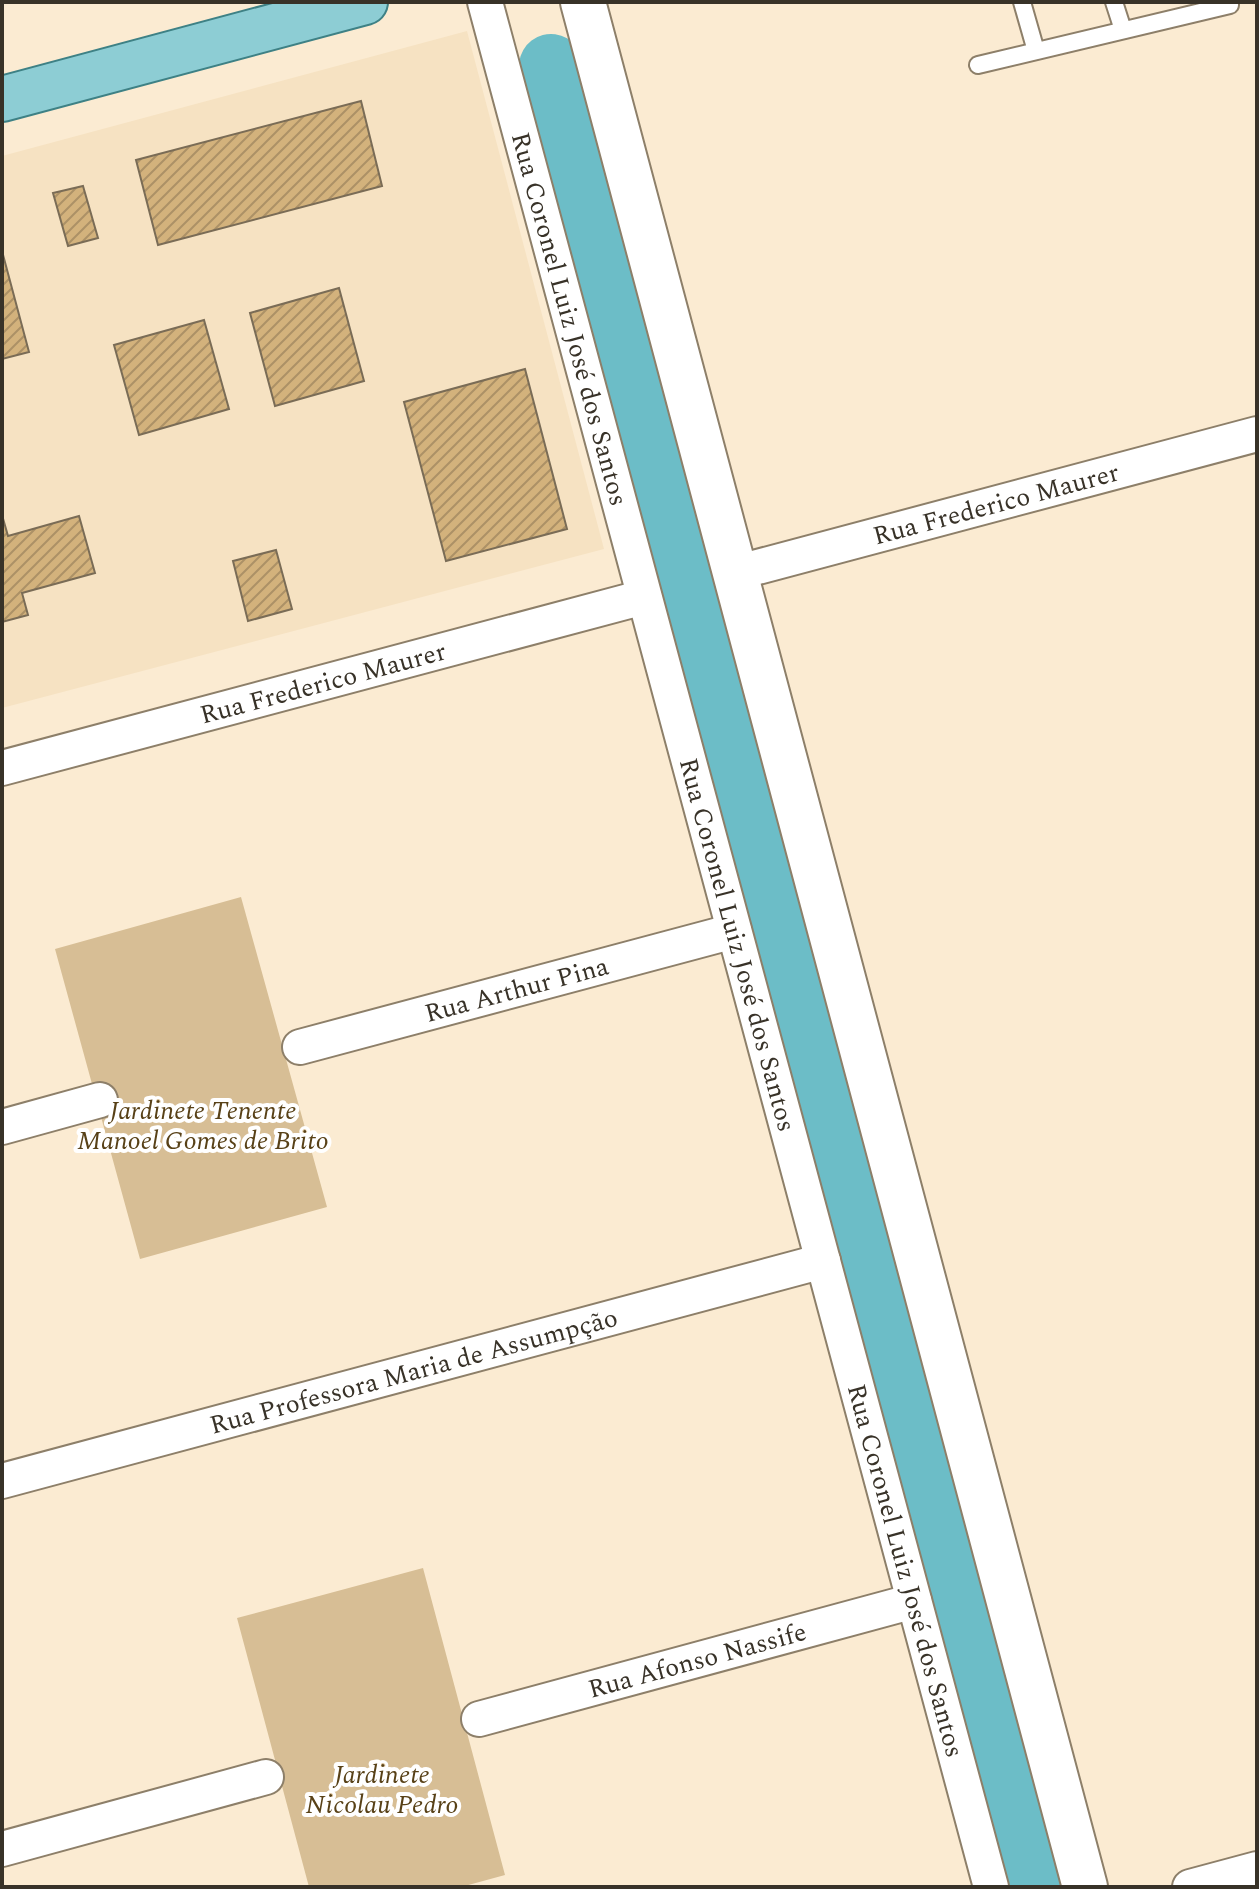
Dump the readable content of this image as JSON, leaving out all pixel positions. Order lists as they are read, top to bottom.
{
  "streets": {
    "street": [
      "Rua Coronel Luiz José dos Santos",
      "Rua Frederico Maurer",
      "Rua Arthur Pina",
      "Rua Professora Maria de Assumpção",
      "Rua Afonso Nassife"
    ]
  },
  "crossings": [
    ["Rua Coronel Luiz José dos Santos", "Rua Frederico Maurer"],
    ["Rua Coronel Luiz José dos Santos", "Rua Arthur Pina"],
    ["Rua Coronel Luiz José dos Santos", "Rua Professora Maria de Assumpção"],
    ["Rua Coronel Luiz José dos Santos", "Rua Afonso Nassife"]
  ],
  "parks": ["Jardinete Tenente Manoel Gomes de Brito", "Jardinete Nicolau Pedro"]
}
